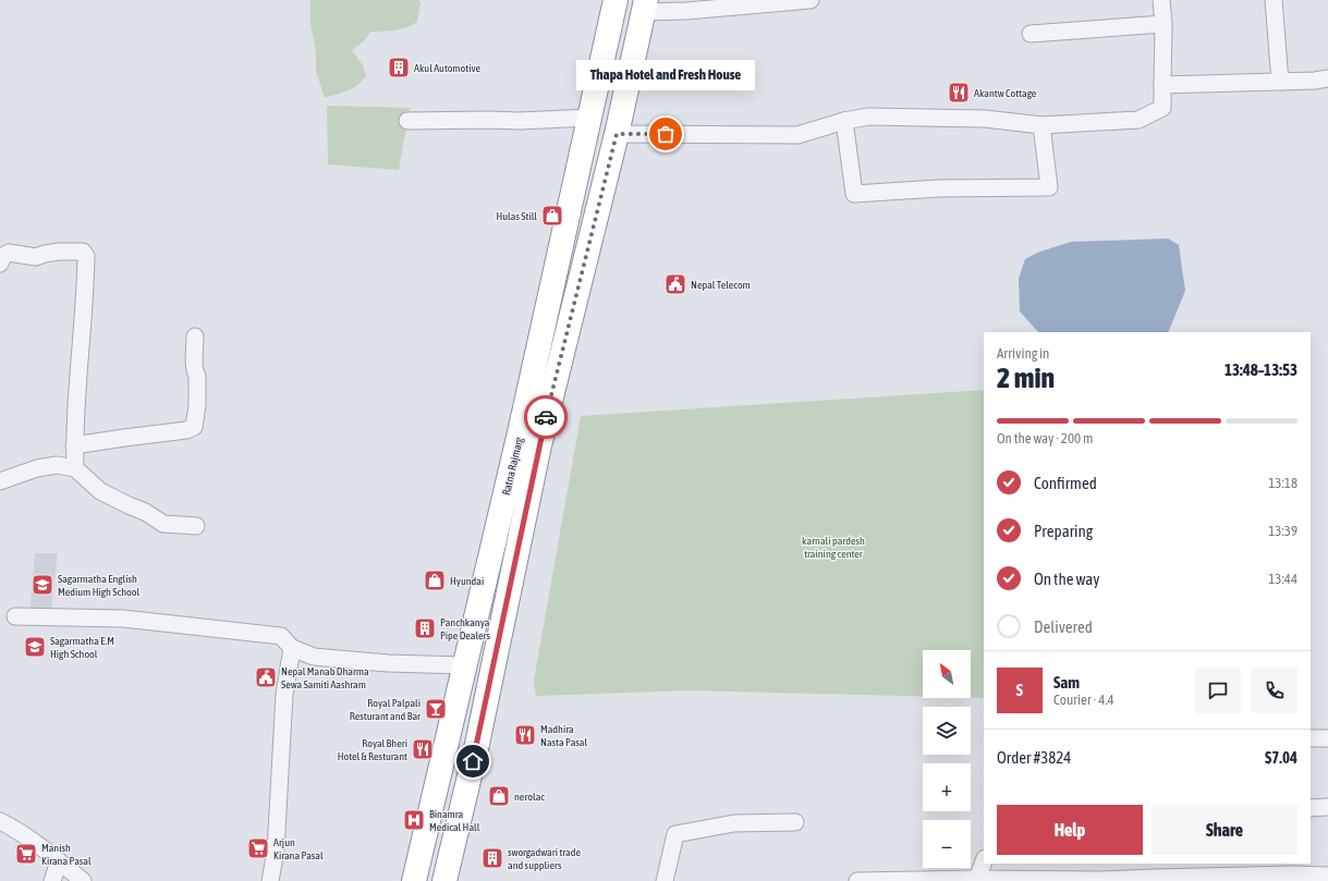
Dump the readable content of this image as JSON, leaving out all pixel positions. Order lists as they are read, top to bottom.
{
  "streets": {
    "highway": ["Ratna Rajmarg"]
  },
  "parks": ["karnali pardesh training center"],
  "places": {
    "building": ["Akul Automotive", "Panchkanya Pipe Dealers", "sworgadwari trade and suppliers"],
    "restaurant": ["Akantw Cottage", "Madhira Nasta Pasal", "Royal Bheri Hotel & Resturant"],
    "other": ["Thapa Hotel and Fresh House"],
    "shop": ["Hulas Still", "Hyundai", "nerolac"],
    "public building": ["Nepal Telecom", "Nepal Manab Dharma Sewa Samiti Aashram"],
    "school or university": ["Sagarmatha English Medium High School", "Sagarmatha E.M High School"],
    "bar": ["Royal Palpali Resturant and Bar"],
    "hospital": ["Binamra Medical Hall"],
    "supermarket": ["Arjun Kirana Pasal", "Manish Kirana Pasal"]
  },
  "north": "top left",
  "page": {
    "bubble": "Thapa Hotel and Fresh House",
    "heading": ["2 min", "Arriving in", "13:48–13:53"],
    "panel": [
      "Sam",
      "Courier · 4.4",
      "Order #3824",
      "$7.04"
    ],
    "bar": "On the way · 200 m",
    "list": [
      ["Confirmed", "13:18"],
      ["Preparing", "13:39"],
      ["On the way", "13:44"],
      "Delivered"
    ],
    "map_buttons": ["+", "−"],
    "round": "S",
    "buttons": ["Help", "Share"]
  }
}
